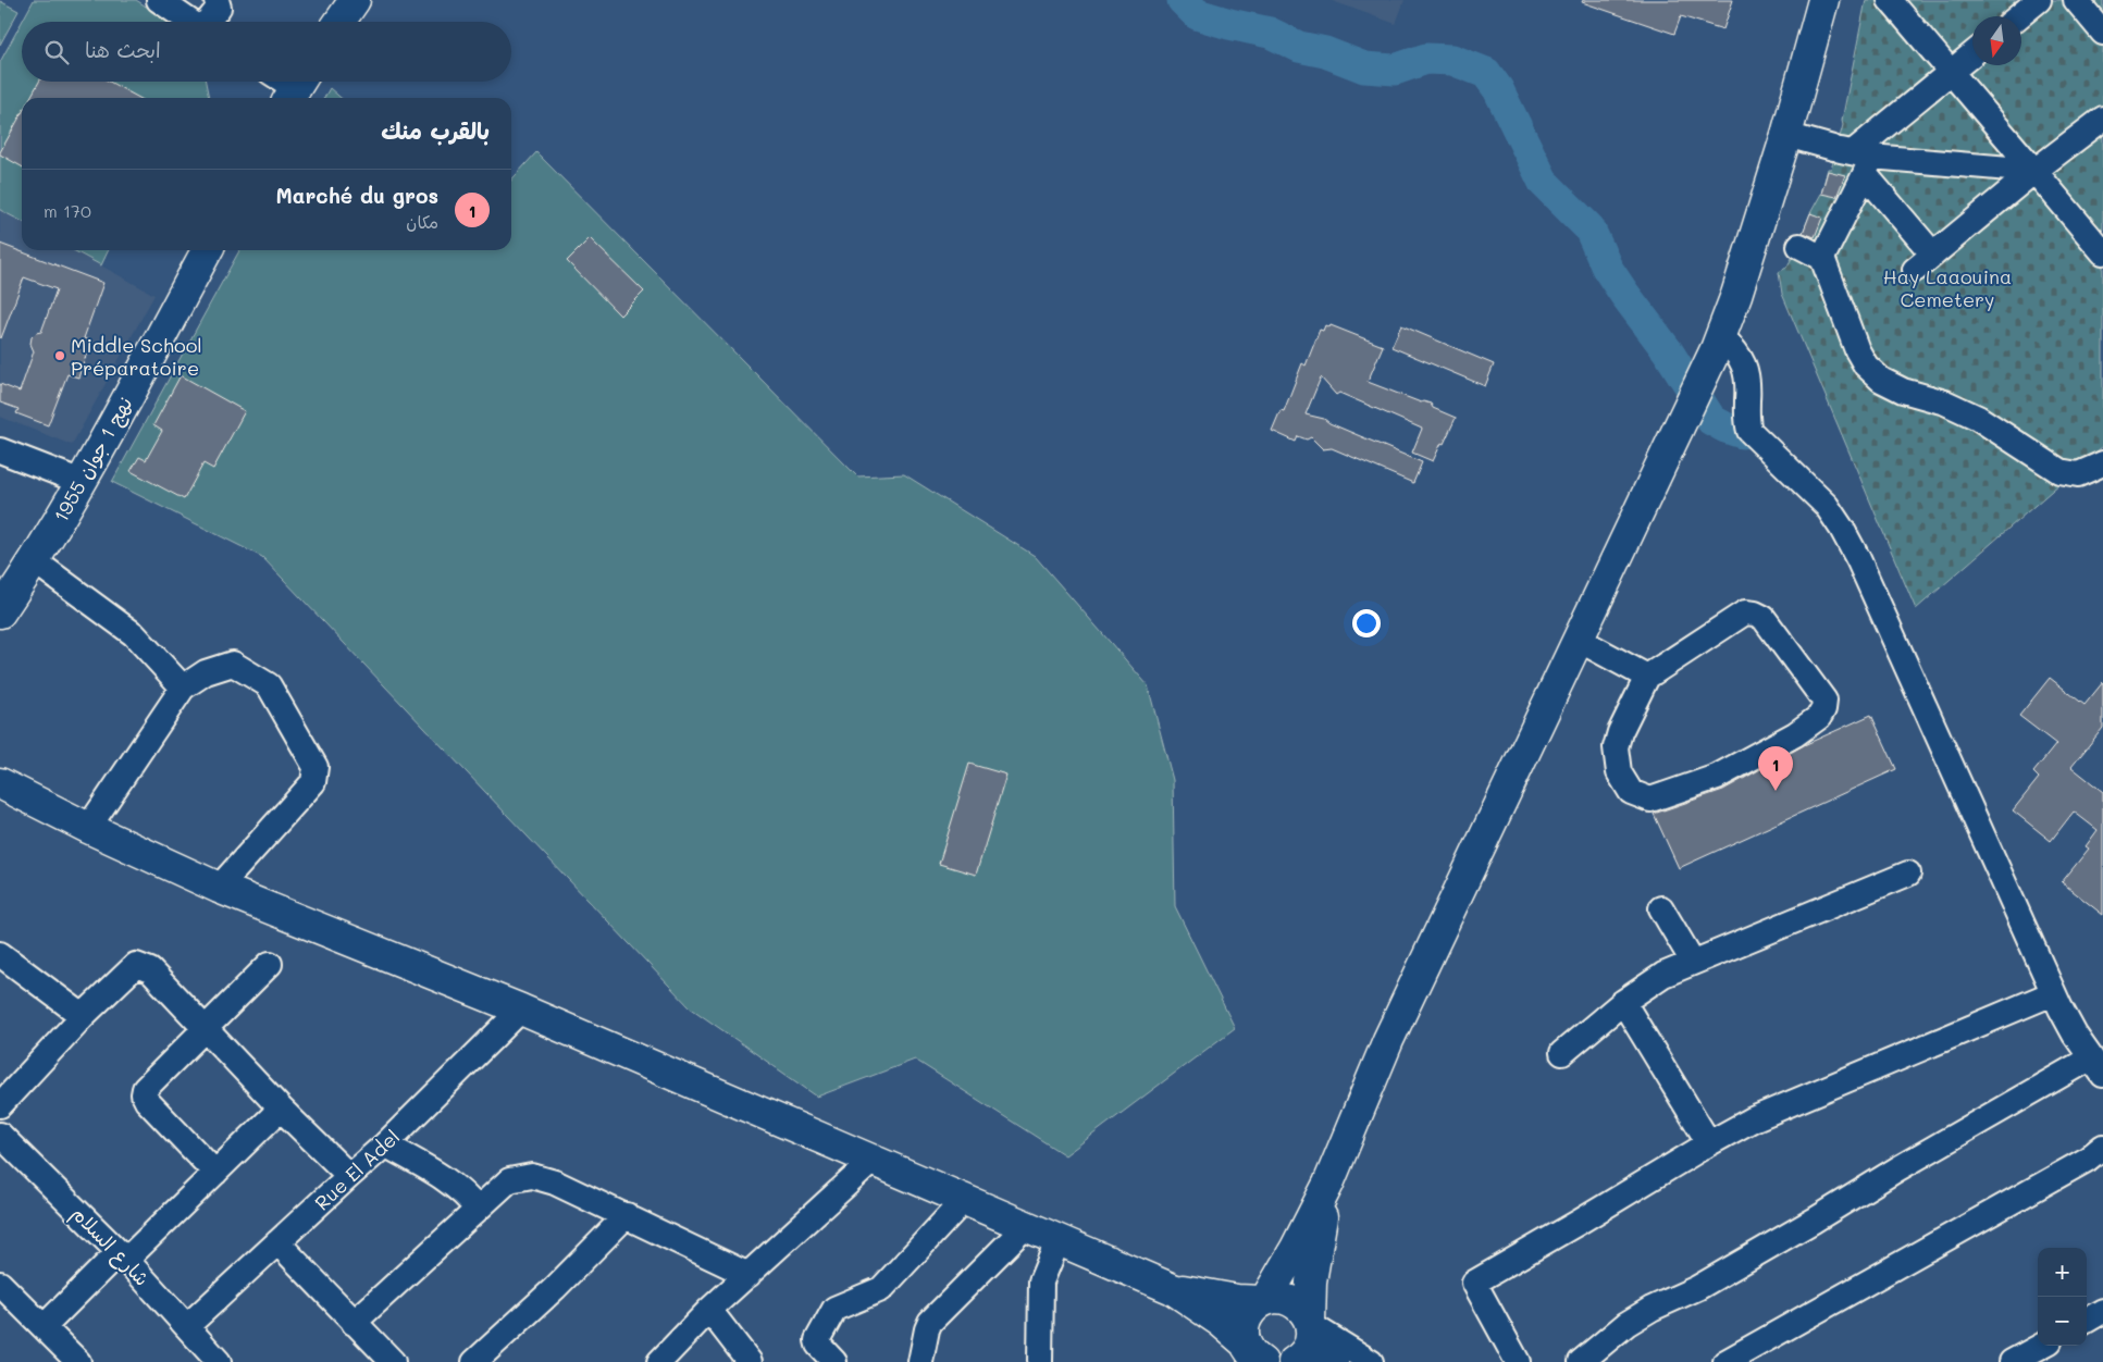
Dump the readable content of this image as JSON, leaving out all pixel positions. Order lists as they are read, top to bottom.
{
  "streets": {
    "main road": ["نهج 1 جوان 1955"],
    "street": ["Rue El Adel", "شارع السلام"]
  },
  "crossings": [
    ["Rue El Adel", "شارع السلام"]
  ],
  "parks": ["Hay Laaouina Cemetery"],
  "places": ["Middle School Préparatoire"],
  "north": "bottom",
  "page": {
    "search": "ابحث هنا",
    "heading": "بالقرب منك",
    "list": [
      {
        "mark": "1",
        "name": "Marché du gros",
        "note": "مكان",
        "value": "170 m"
      }
    ],
    "pins": "1",
    "map_buttons": ["+", "−"]
  }
}
